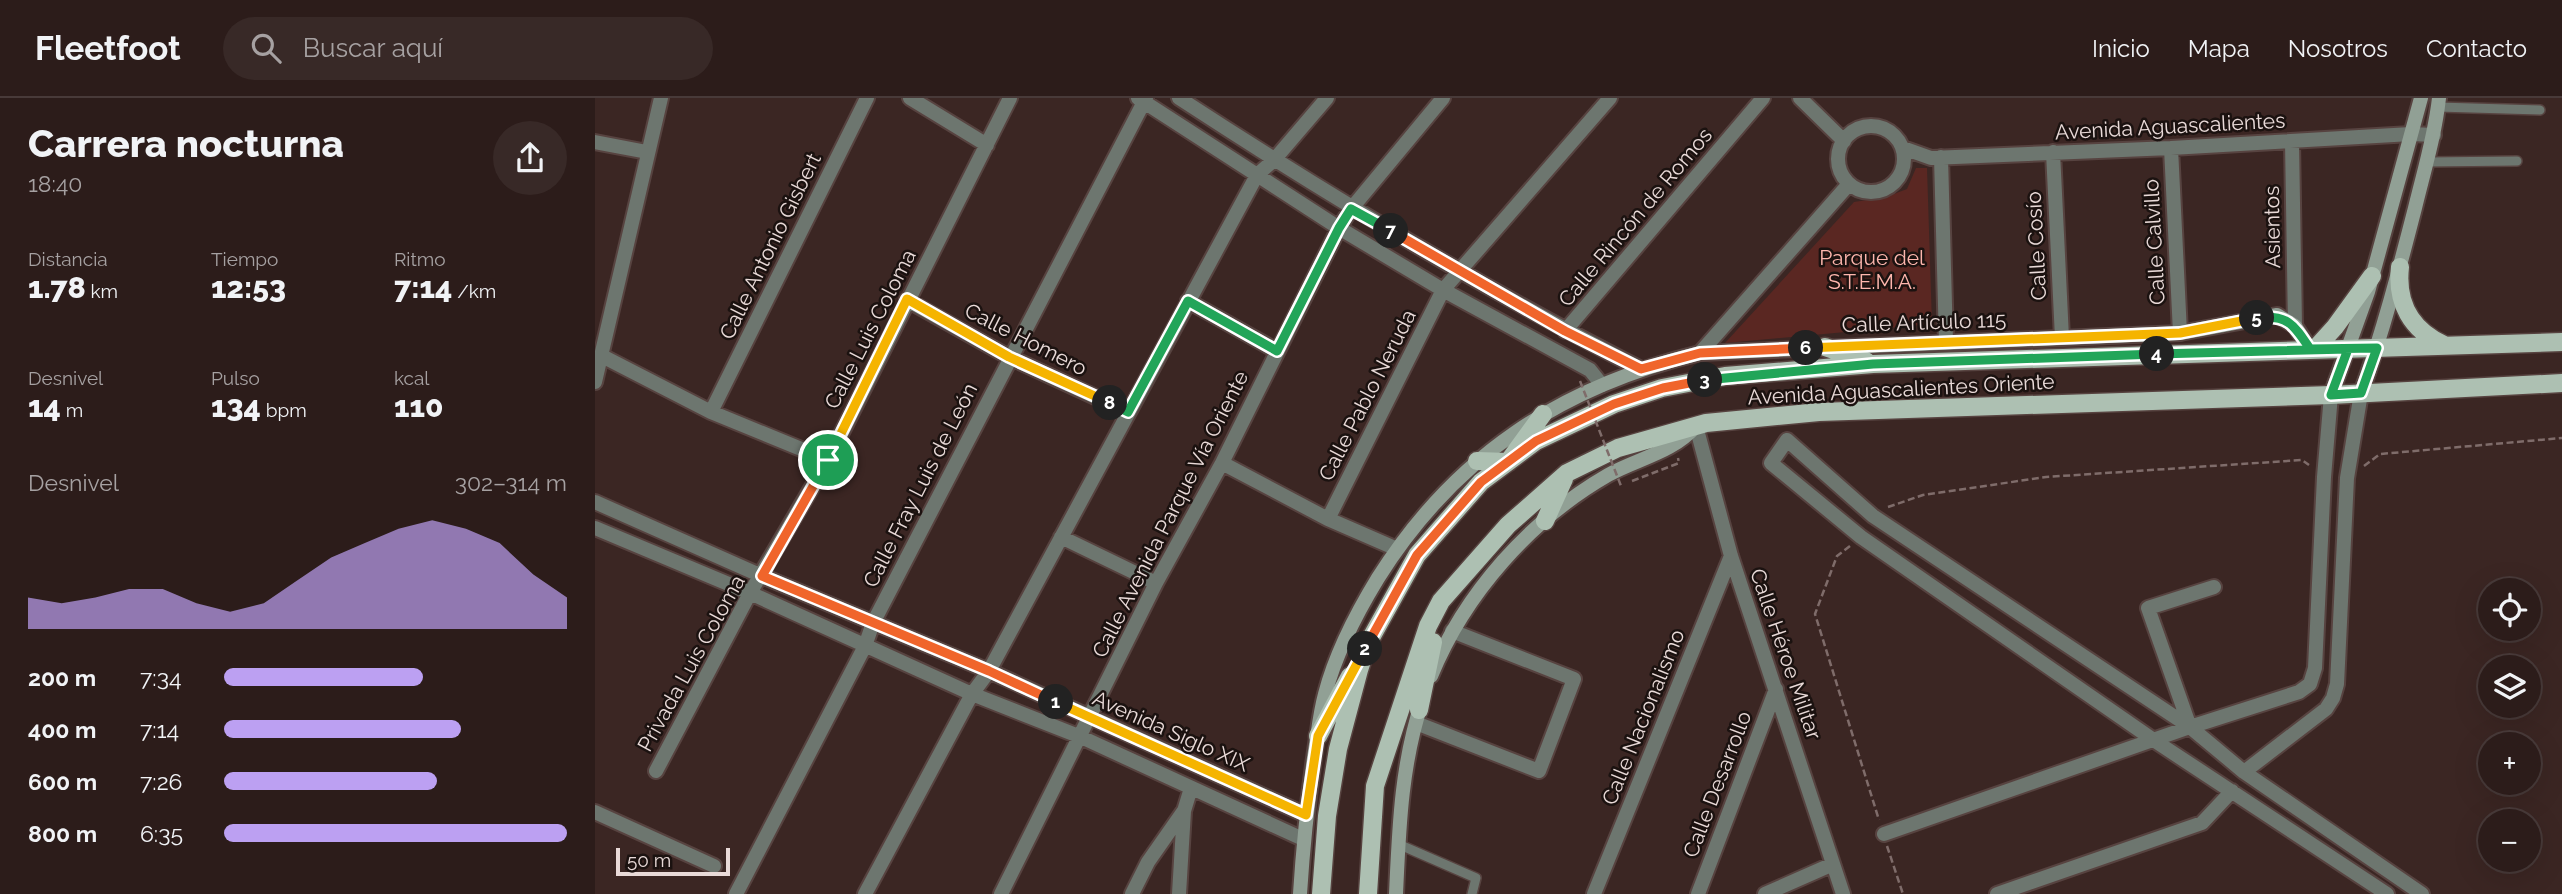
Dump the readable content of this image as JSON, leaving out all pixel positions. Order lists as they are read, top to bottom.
{
  "streets": {
    "main road": ["Avenida Aguascalientes Oriente"],
    "street": [
      "Avenida Aguascalientes",
      "Calle Rincón de Romos",
      "Asientos",
      "Calle Calvillo",
      "Calle Antonio Gisbert",
      "Calle Cosío",
      "Calle Artículo 115",
      "Calle Luis Coloma",
      "Calle Homero",
      "Calle Pablo Neruda",
      "Calle Fray Luis de León",
      "Calle Avenida Parque Vía Oriente",
      "Calle Héroe Militar",
      "Privada Luis Coloma",
      "Calle Nacionalismo",
      "Avenida Siglo XIX",
      "Calle Desarrollo"
    ]
  },
  "crossings": [
    ["Avenida Aguascalientes", "Asientos"],
    ["Avenida Aguascalientes", "Calle Calvillo"],
    ["Avenida Aguascalientes", "Calle Cosío"],
    ["Asientos", "Calle Artículo 115"],
    ["Calle Calvillo", "Calle Artículo 115"],
    ["Calle Cosío", "Calle Artículo 115"],
    ["Calle Artículo 115", "Avenida Siglo XIX"],
    ["Calle Luis Coloma", "Calle Homero"],
    ["Calle Luis Coloma", "Privada Luis Coloma"],
    ["Calle Luis Coloma", "Avenida Siglo XIX"],
    ["Calle Homero", "Calle Fray Luis de León"],
    ["Avenida Aguascalientes Oriente", "Calle Héroe Militar"],
    ["Calle Fray Luis de León", "Avenida Siglo XIX"],
    ["Calle Avenida Parque Vía Oriente", "Avenida Siglo XIX"],
    ["Calle Héroe Militar", "Calle Nacionalismo"],
    ["Calle Héroe Militar", "Calle Desarrollo"],
    ["Privada Luis Coloma", "Avenida Siglo XIX"]
  ],
  "parks": ["Parque del S.T.E.M.A."],
  "scale_bar": "50 m",
  "page": {
    "header": "Fleetfoot",
    "search": "Buscar aquí",
    "nav": [
      "Inicio",
      "Mapa",
      "Nosotros",
      "Contacto"
    ],
    "heading": ["Carrera nocturna", "18:40"],
    "pins": [
      "7",
      "5",
      "6",
      "4",
      "3",
      "8",
      "2",
      "1"
    ],
    "stats": [
      ["Distancia", "1.78 km"],
      ["Tiempo", "12:53"],
      ["Ritmo", "7:14 /km"],
      ["Desnivel", "14 m"],
      ["Pulso", "134 bpm"],
      ["kcal", "110"]
    ],
    "chart": ["Desnivel", "302–314 m"],
    "map_buttons": ["+", "−"],
    "list": [
      {
        "name": "200 m",
        "note": "7:34"
      },
      {
        "name": "400 m",
        "note": "7:14"
      },
      {
        "name": "600 m",
        "note": "7:26"
      },
      {
        "name": "800 m",
        "note": "6:35"
      }
    ],
    "scale": "50 m"
  }
}
